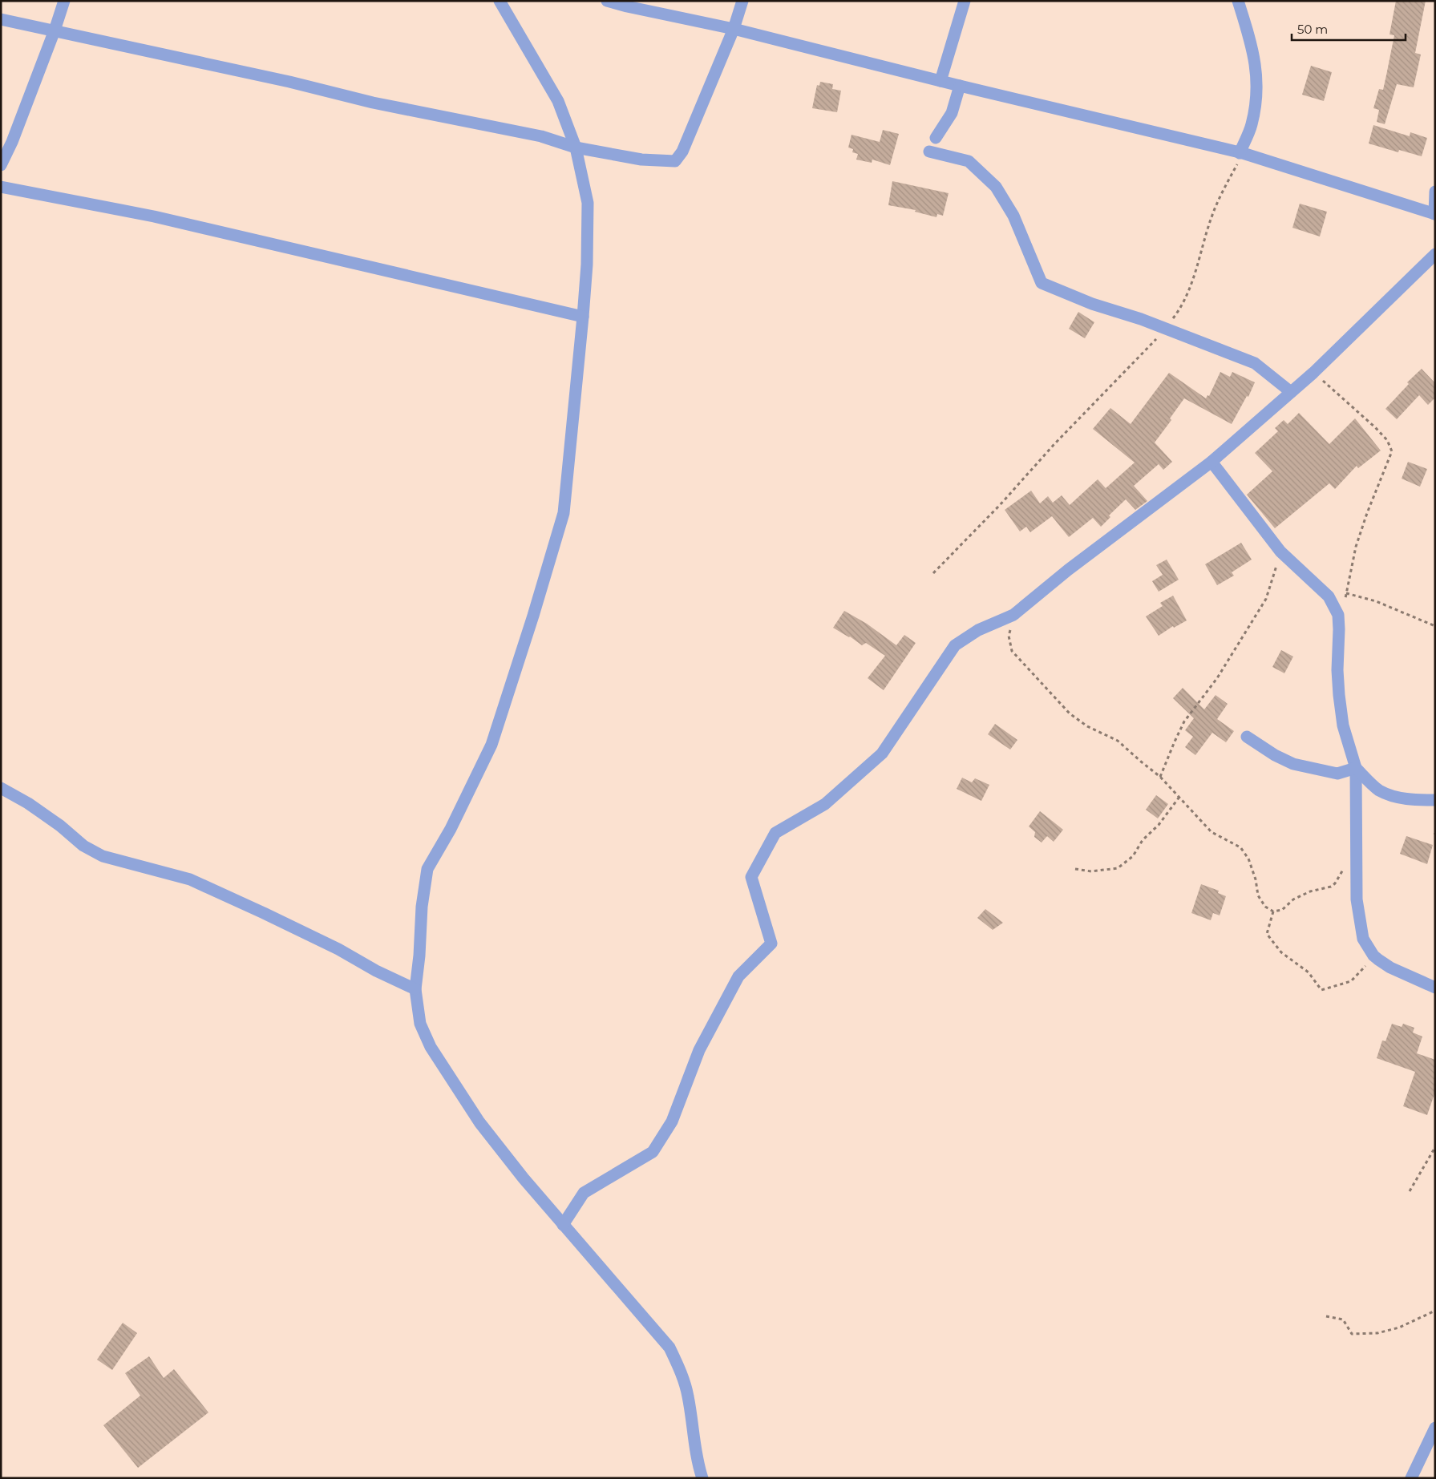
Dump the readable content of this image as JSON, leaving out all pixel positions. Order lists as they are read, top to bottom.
{
  "scale_bar": "50 m"
}
